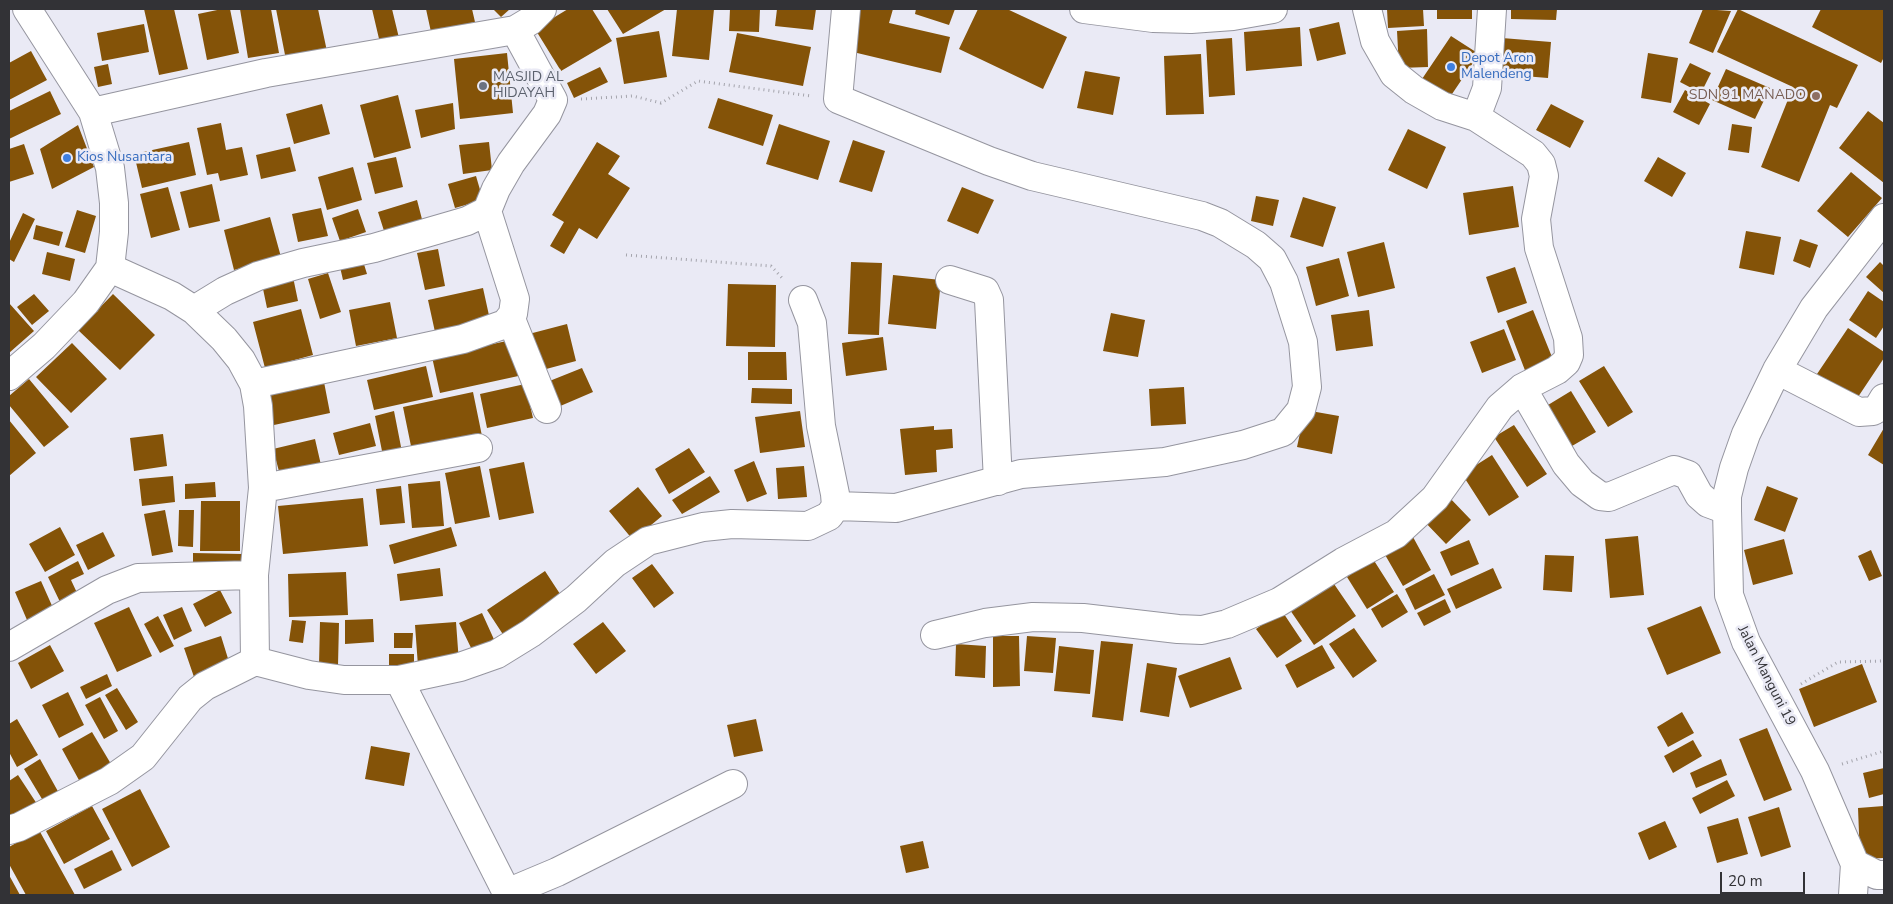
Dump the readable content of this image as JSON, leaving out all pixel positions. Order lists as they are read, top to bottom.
{
  "streets": {
    "street": ["Jalan Manguni 19"]
  },
  "places": [
    "Depot Aron Malendeng",
    "MASJID AL HIDAYAH",
    "SDN 91 MANADO",
    "Kios Nusantara"
  ],
  "scale_bar": "20 m"
}
